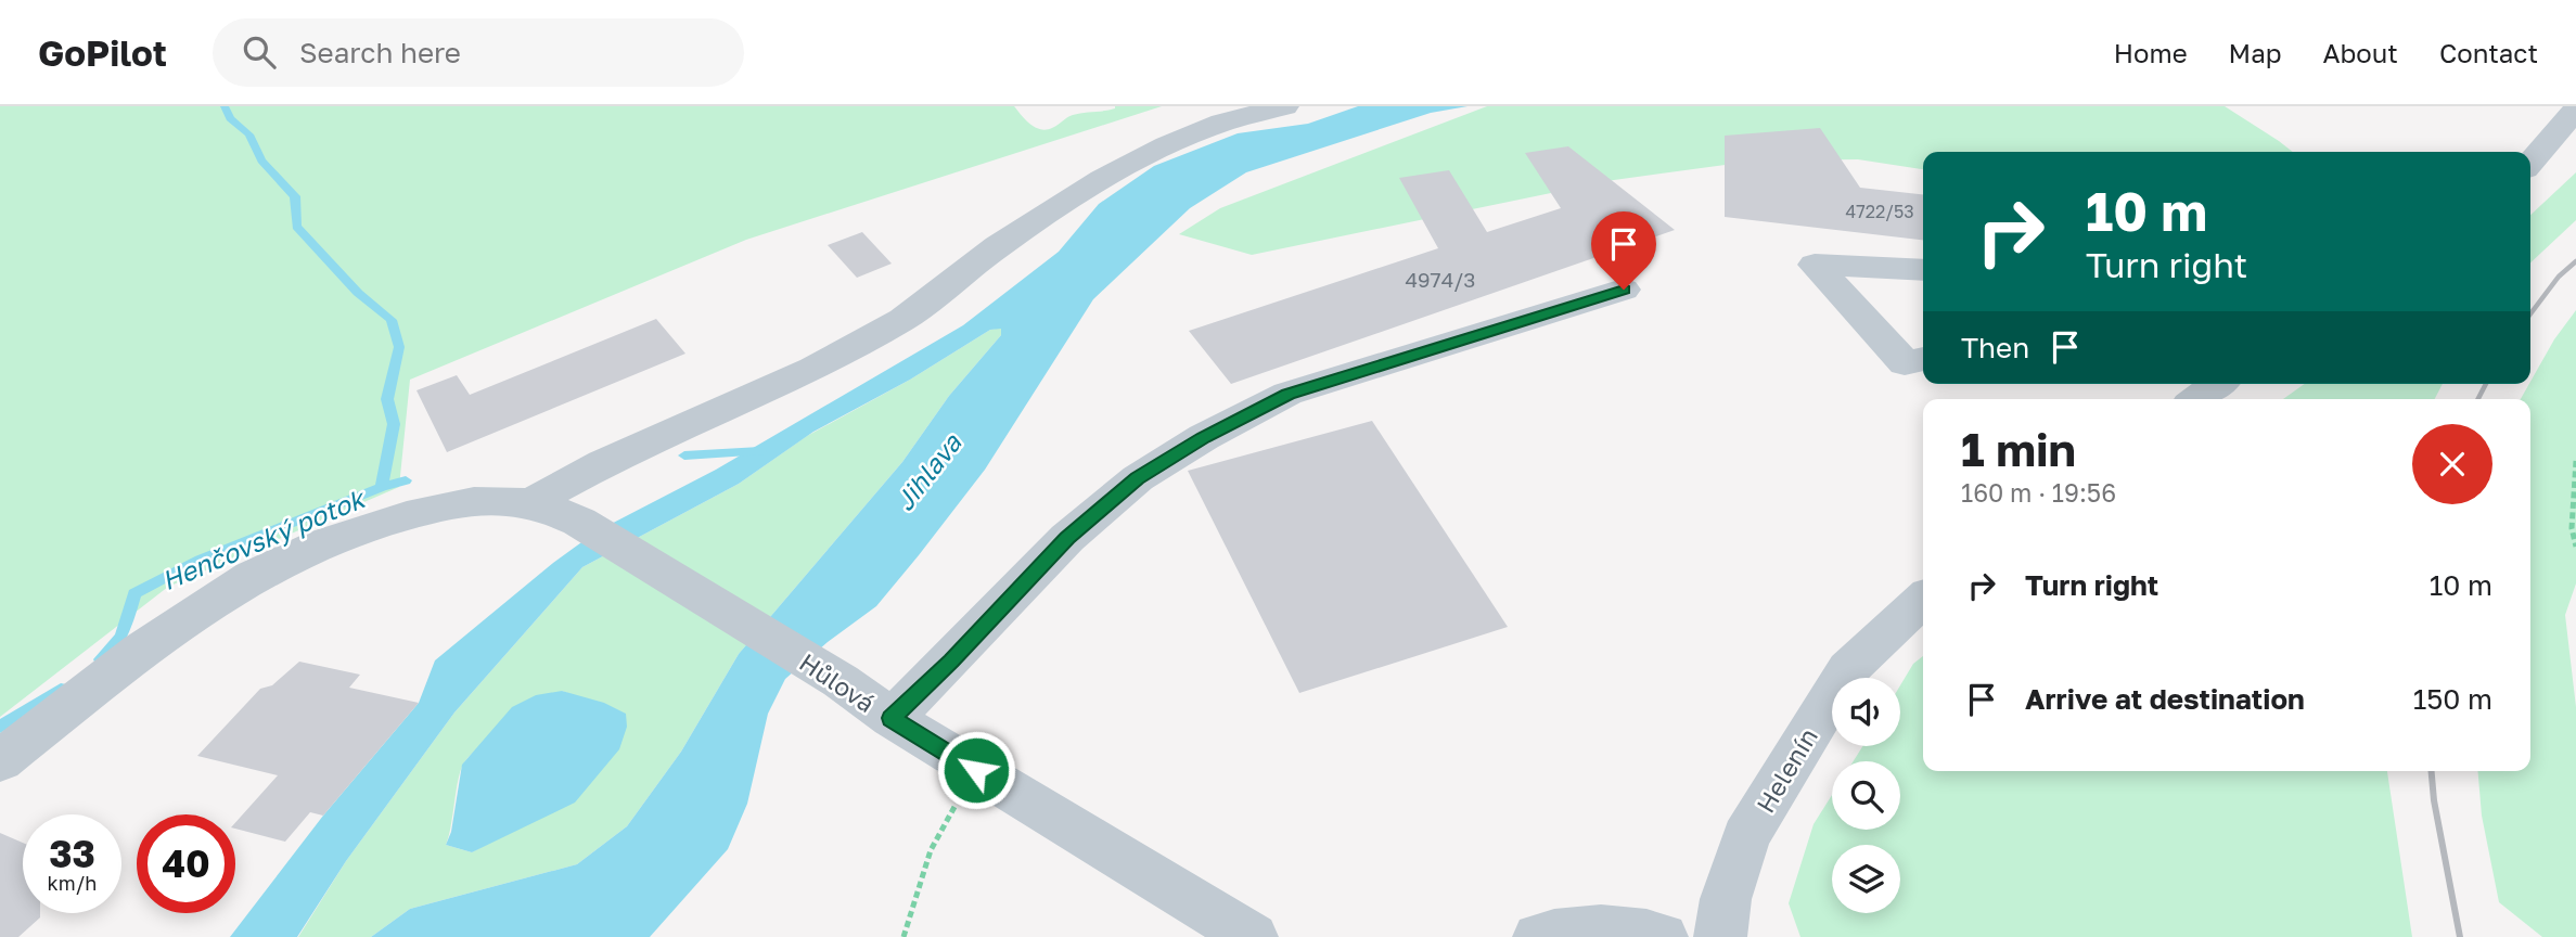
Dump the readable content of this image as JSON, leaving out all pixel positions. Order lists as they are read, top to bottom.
{
  "streets": {
    "street": ["Hůlová", "Helenín"]
  },
  "water": ["Jihlava", "Henčovský potok"],
  "house_numbers": ["4722/53", "4974/3"],
  "page": {
    "header": "GoPilot",
    "search": "Search here",
    "nav": [
      "Home",
      "Map",
      "About",
      "Contact"
    ],
    "turn": ["10 m", "Turn right"],
    "then": "Then",
    "heading": ["1 min", "160 m · 19:56"],
    "list": [
      {
        "name": "Turn right",
        "value": "10 m"
      },
      {
        "name": "Arrive at destination",
        "value": "150 m"
      }
    ],
    "speed": "33 km/h",
    "limit": "40"
  }
}
